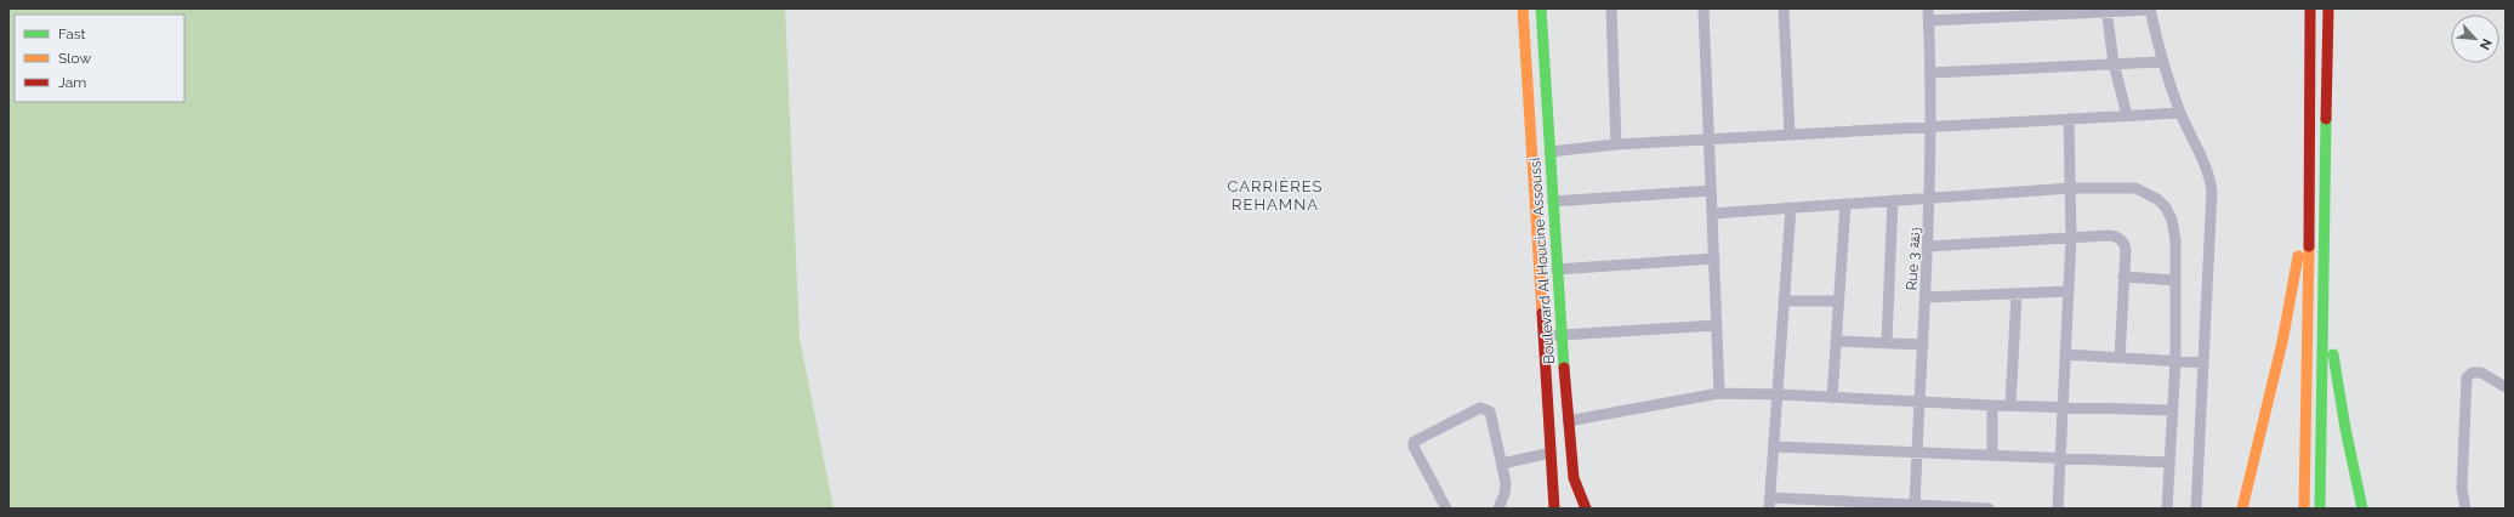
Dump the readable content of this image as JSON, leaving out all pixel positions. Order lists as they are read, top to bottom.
{
  "streets": {
    "main road": ["Boulevard Al Houcine Assoussi"],
    "street": ["Rue 3 زنقة"]
  },
  "districts": ["CARRIÈRES REHAMNA"],
  "legend": ["Fast", "Slow", "Jam"],
  "north": "bottom right"
}
